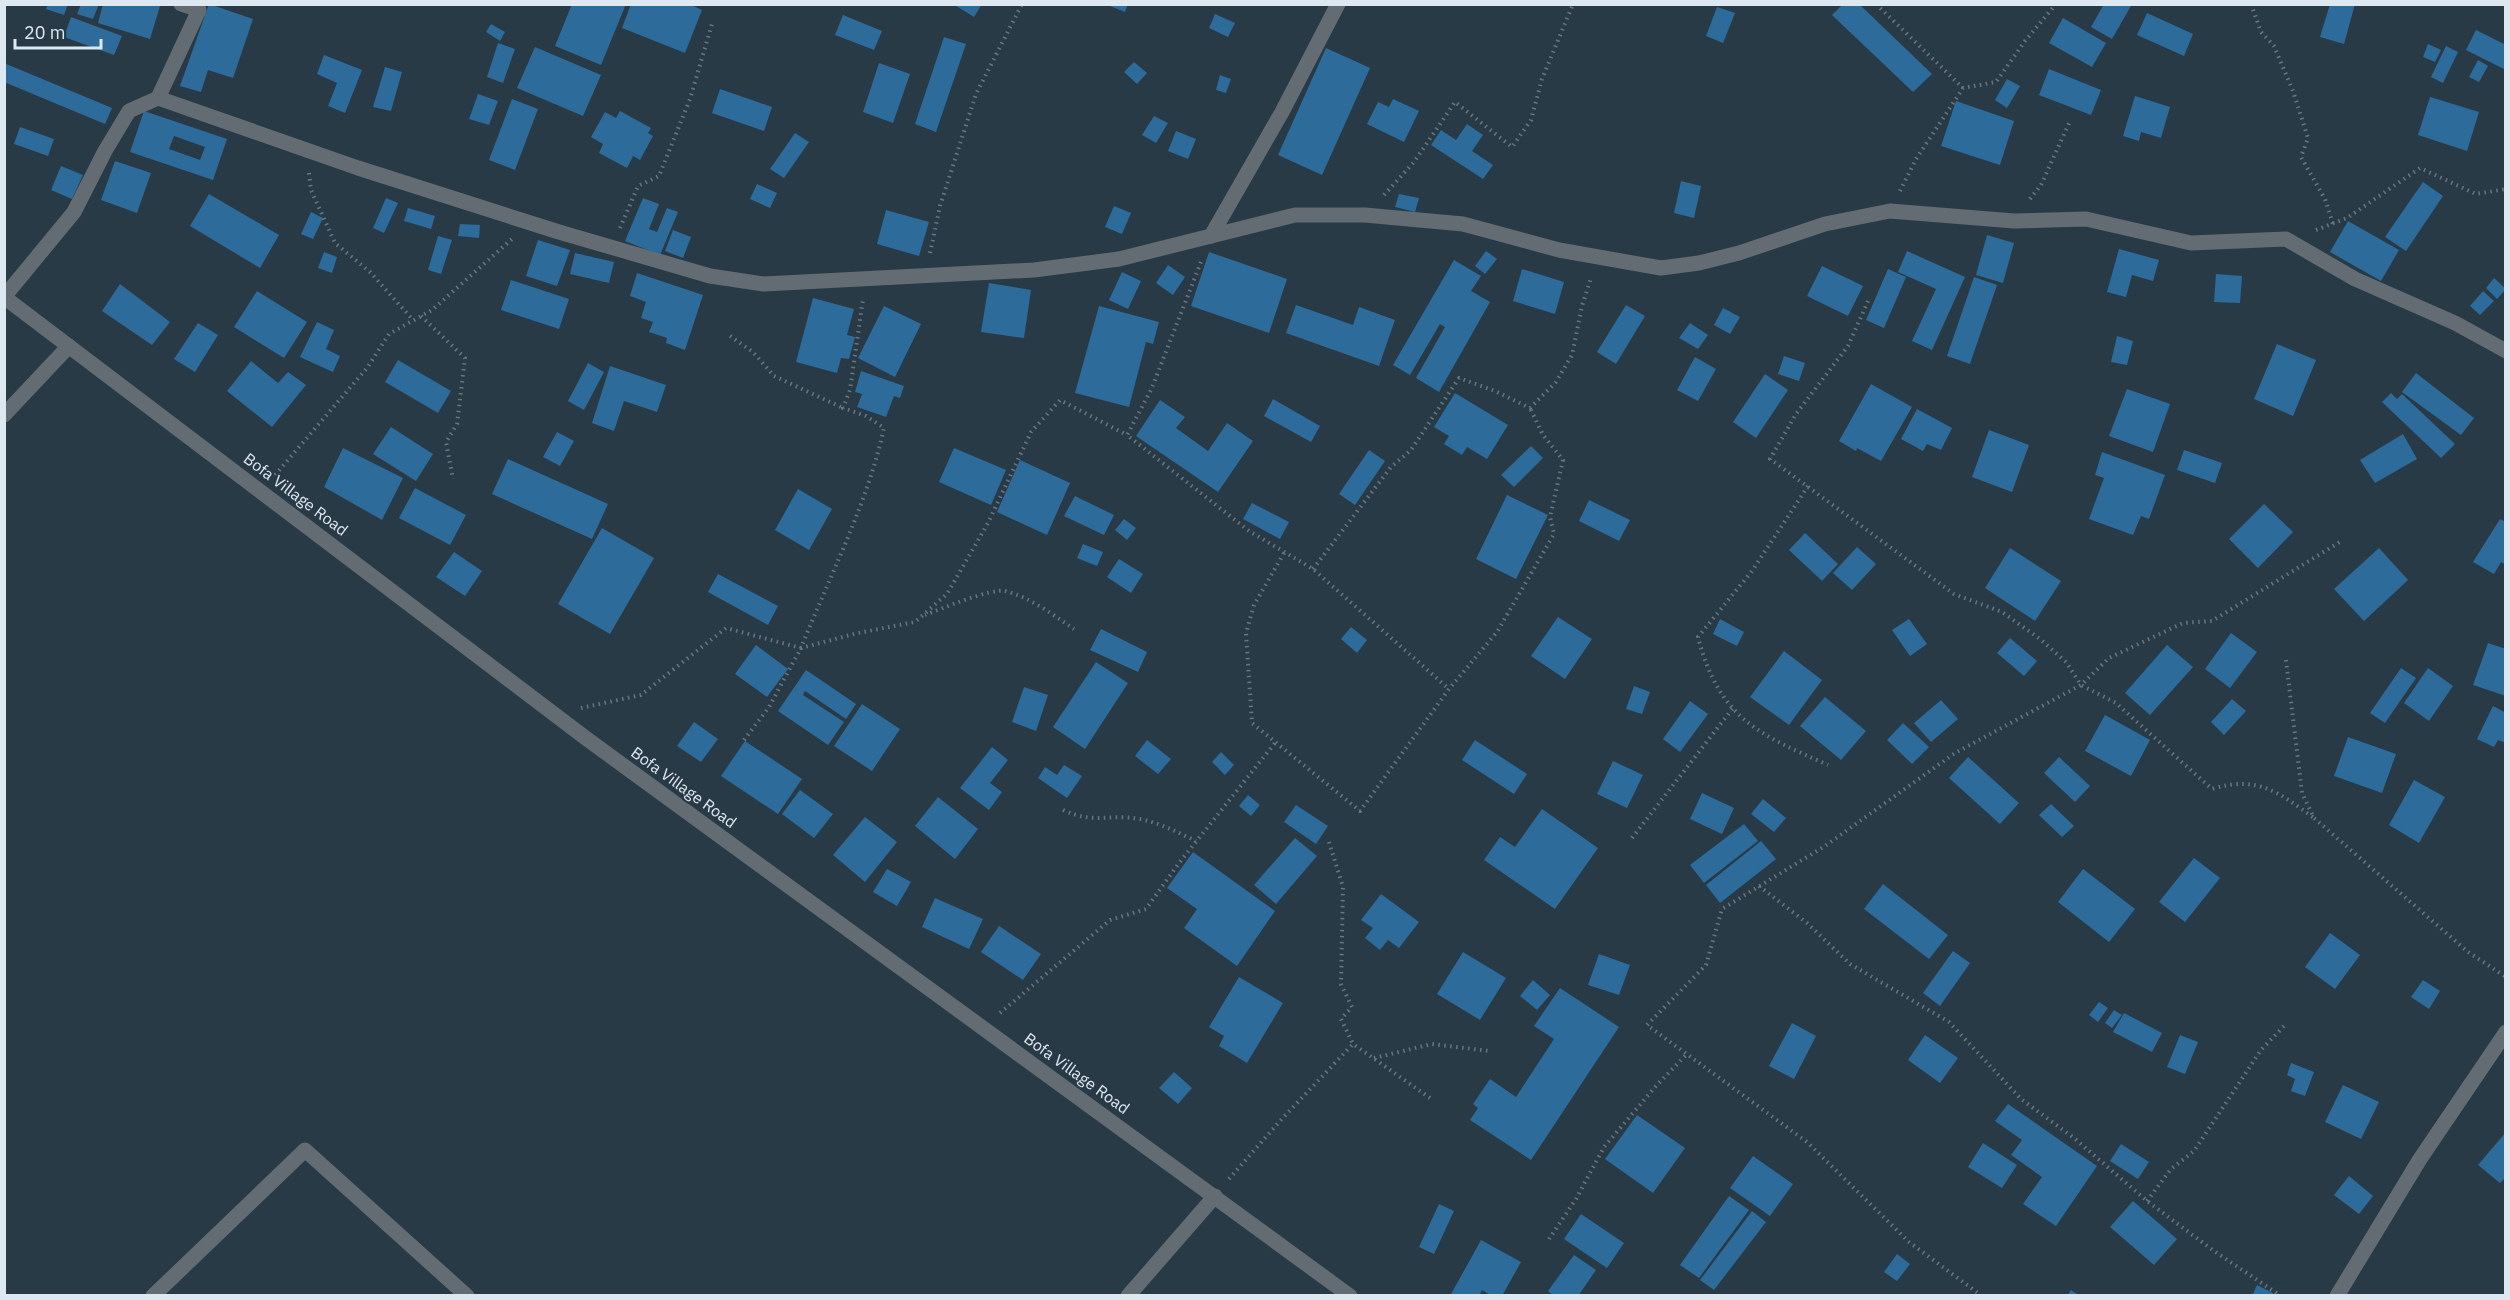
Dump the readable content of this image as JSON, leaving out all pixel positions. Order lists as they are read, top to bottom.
{
  "streets": {
    "street": ["Bofa Village Road"]
  },
  "scale_bar": "20 m"
}
